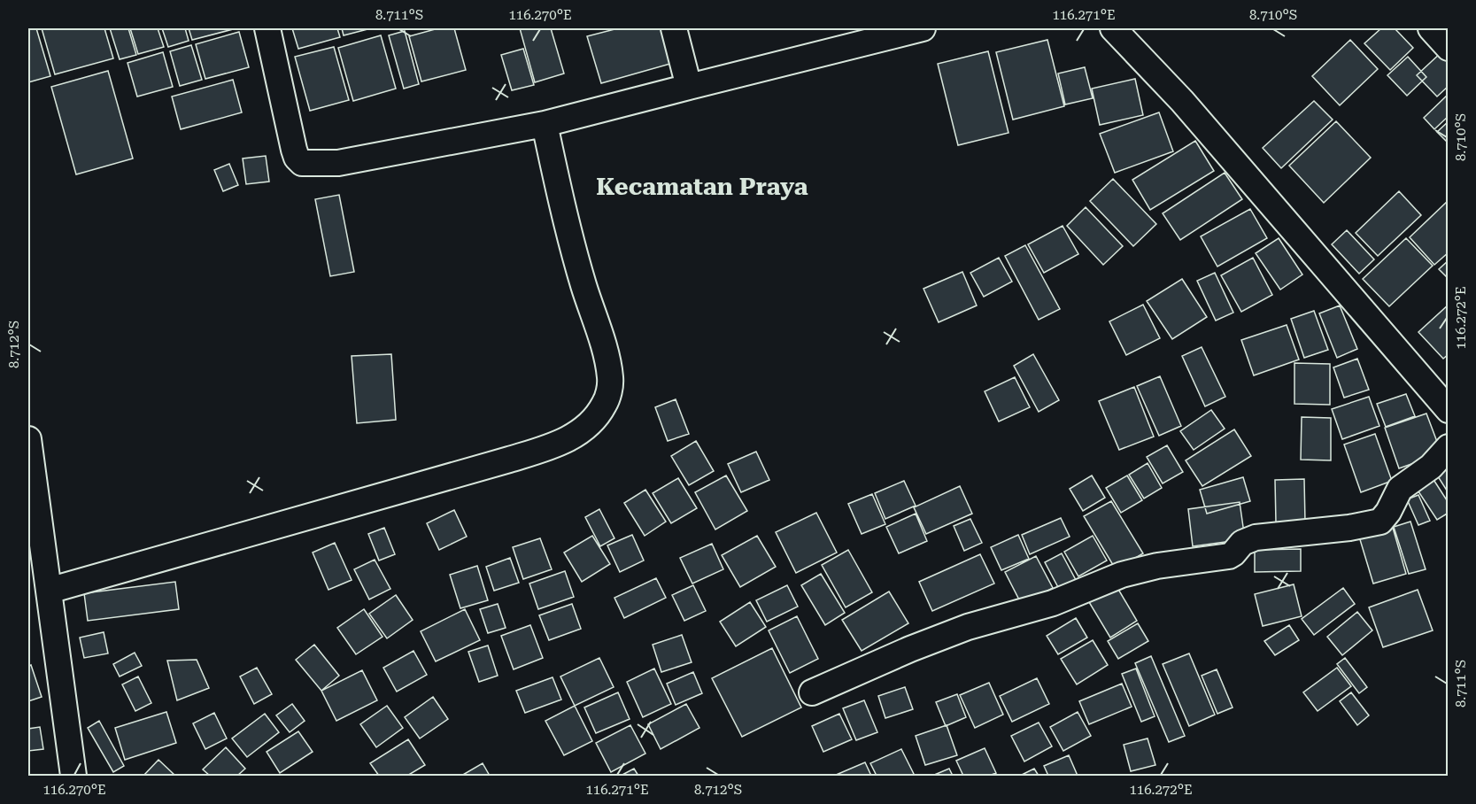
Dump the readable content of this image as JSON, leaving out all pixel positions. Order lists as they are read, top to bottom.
{
  "districts": ["Kecamatan Praya"],
  "coordinates": [
    "8.711°S",
    "116.270°E",
    "116.271°E",
    "8.710°S",
    "116.272°E",
    "8.712°S"
  ]
}
